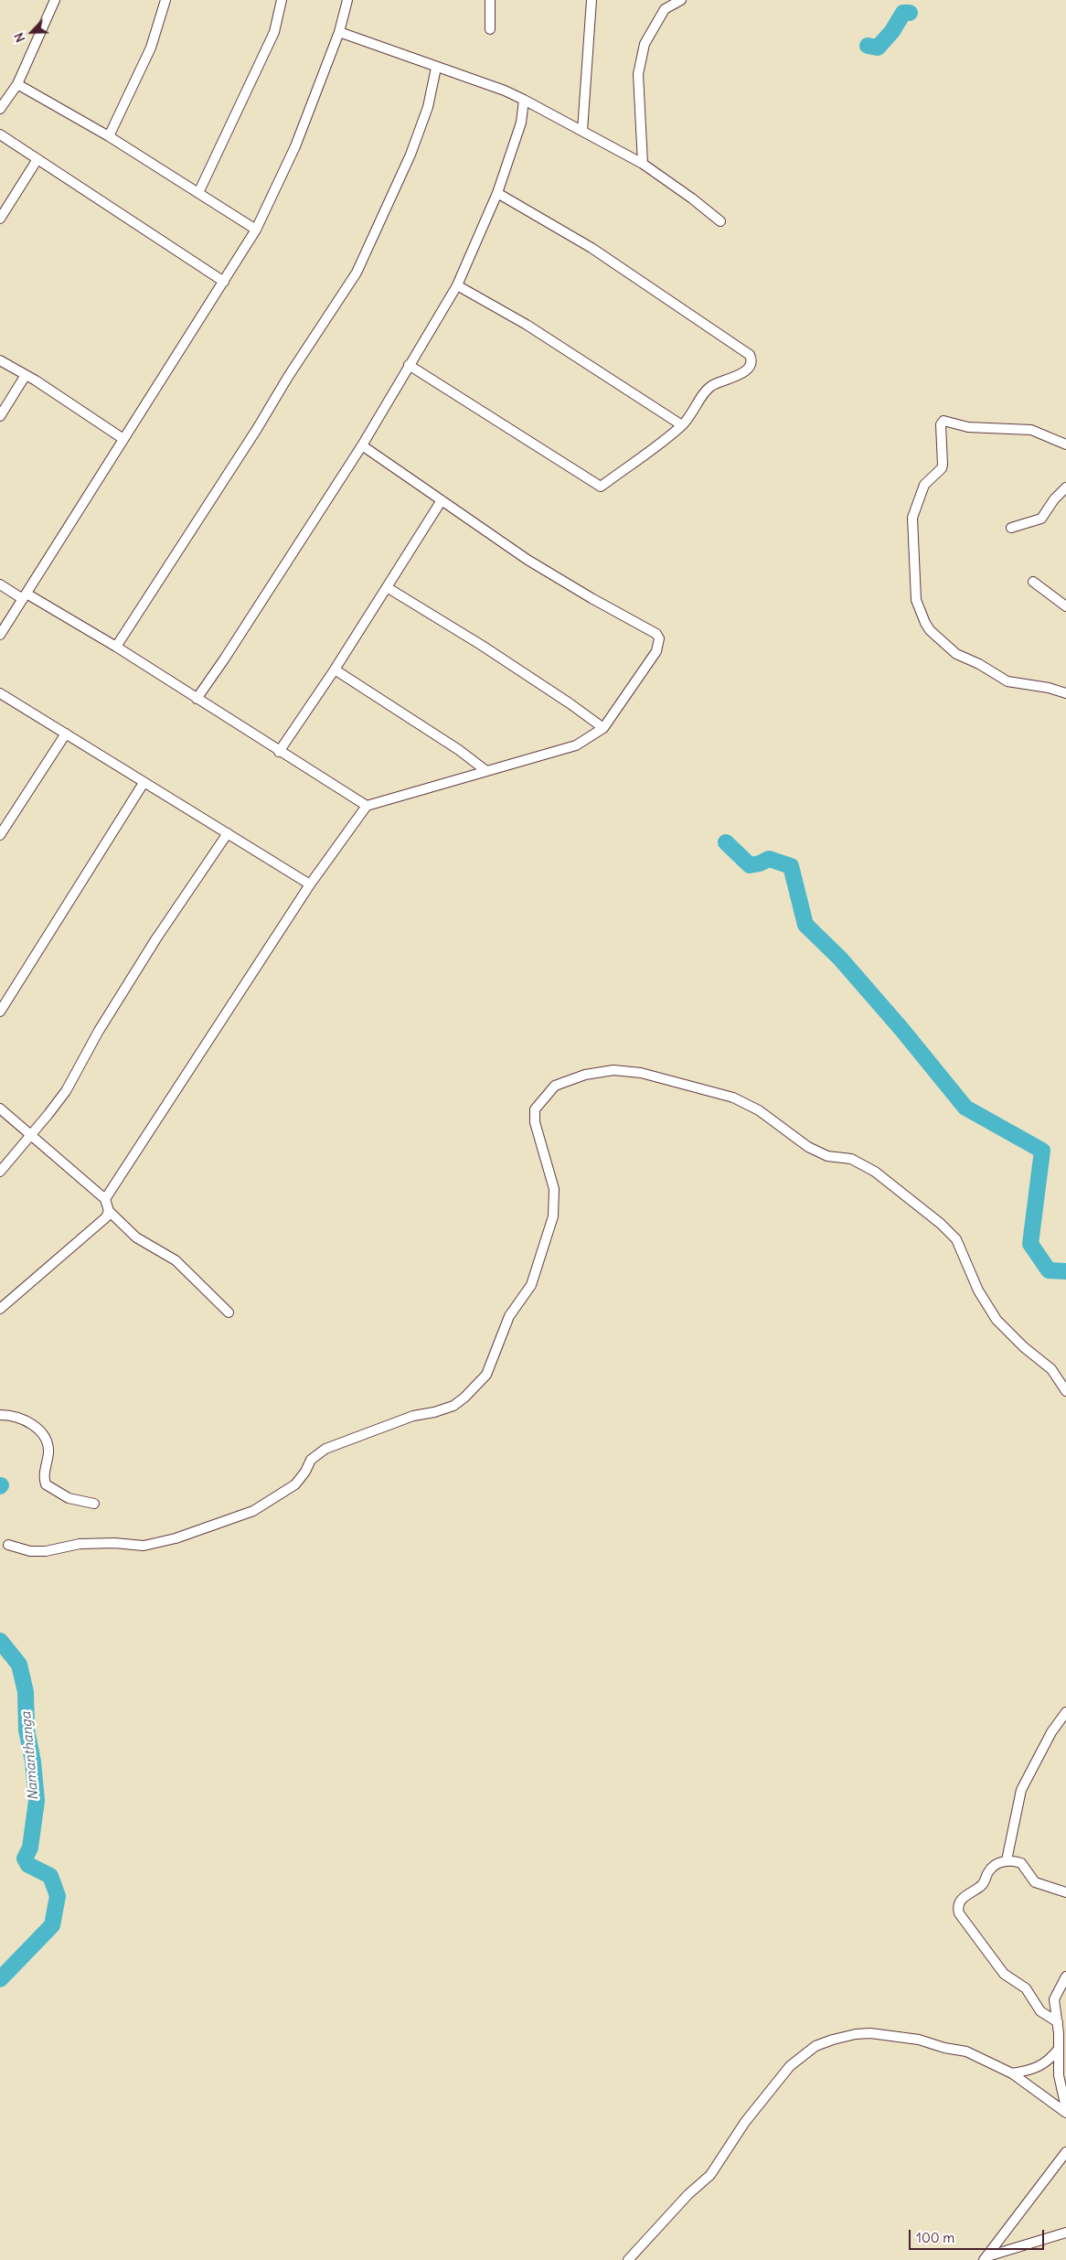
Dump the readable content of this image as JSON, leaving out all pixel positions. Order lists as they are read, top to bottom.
{
  "water": ["Namanthanga"],
  "scale_bar": "100 m",
  "north": "bottom left"
}
